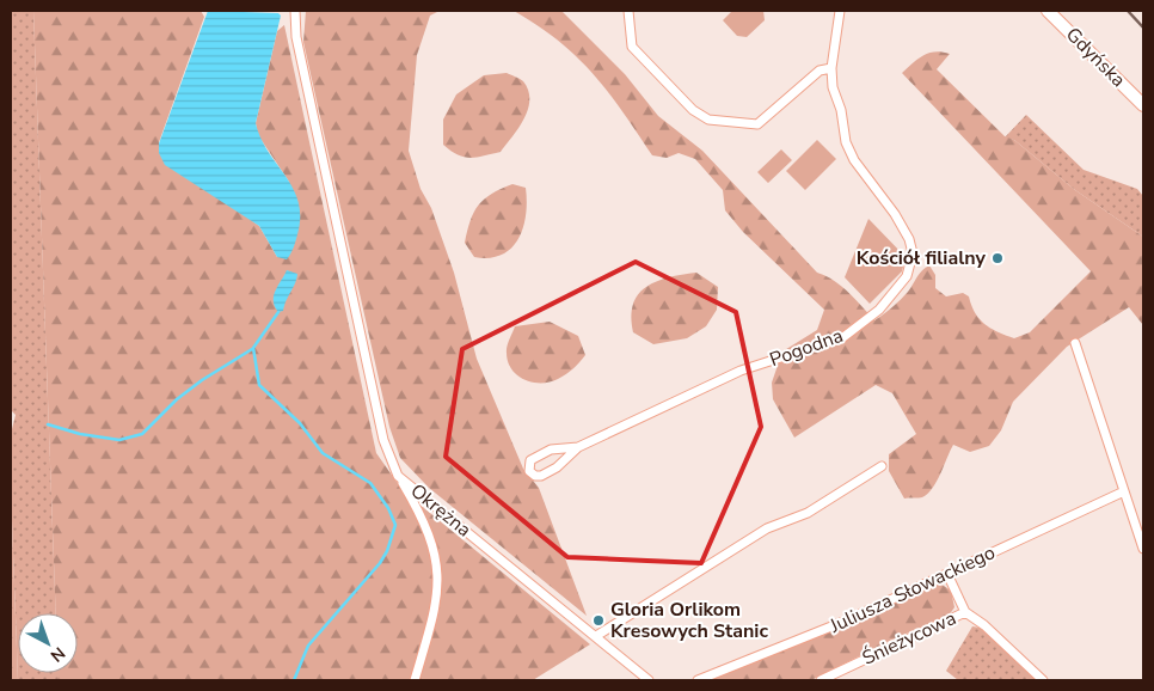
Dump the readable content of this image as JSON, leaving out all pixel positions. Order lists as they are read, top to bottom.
{
  "streets": {
    "main road": ["Gdyńska"],
    "street": [
      "Pogodna",
      "Okrężna",
      "Juliusza Słowackiego",
      "Śnieżycowa"
    ]
  },
  "places": ["Kościół filialny", "Gloria Orlikom Kresowych Stanic"],
  "north": "bottom right"
}
